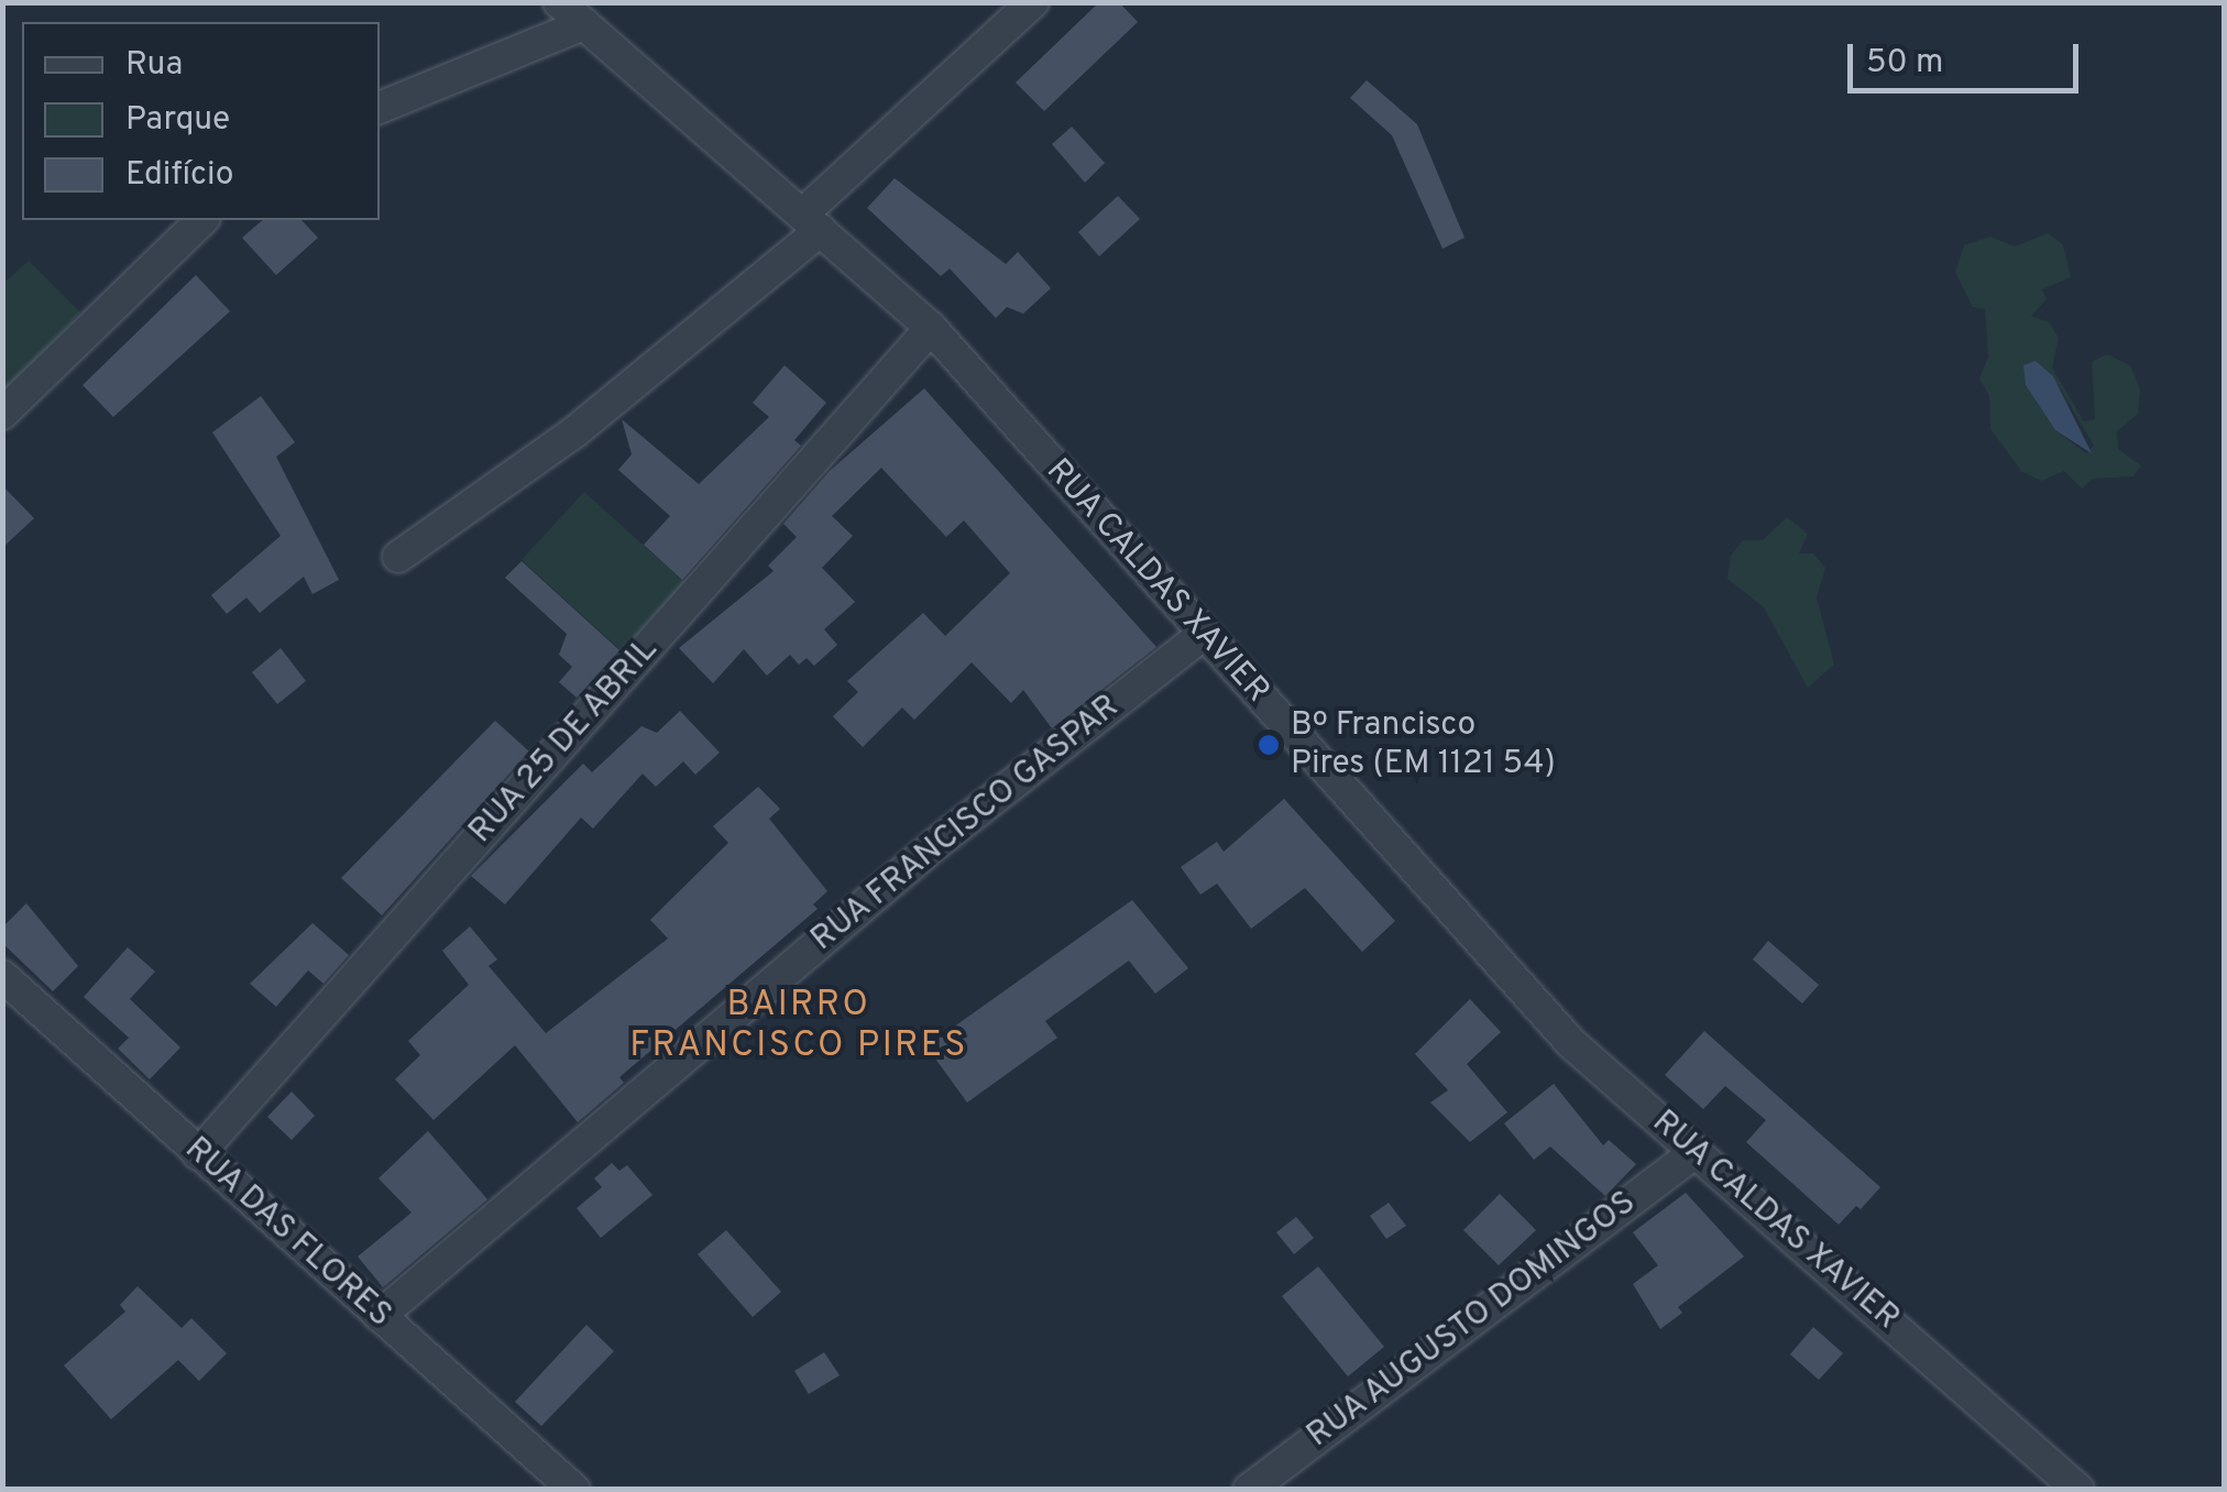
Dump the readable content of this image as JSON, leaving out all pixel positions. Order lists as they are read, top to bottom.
{
  "streets": {
    "street": [
      "RUA CALDAS XAVIER",
      "RUA 25 DE ABRIL",
      "RUA FRANCISCO GASPAR",
      "RUA DAS FLORES",
      "RUA AUGUSTO DOMINGOS"
    ]
  },
  "crossings": [
    ["RUA CALDAS XAVIER", "RUA 25 DE ABRIL"],
    ["RUA CALDAS XAVIER", "RUA FRANCISCO GASPAR"],
    ["RUA CALDAS XAVIER", "RUA AUGUSTO DOMINGOS"],
    ["RUA 25 DE ABRIL", "RUA DAS FLORES"],
    ["RUA FRANCISCO GASPAR", "RUA DAS FLORES"]
  ],
  "districts": ["BAIRRO FRANCISCO PIRES"],
  "places": ["Bº Francisco Pires (EM 1121 54)"],
  "legend": ["Rua", "Parque", "Edifício"],
  "scale_bar": "50 m"
}
